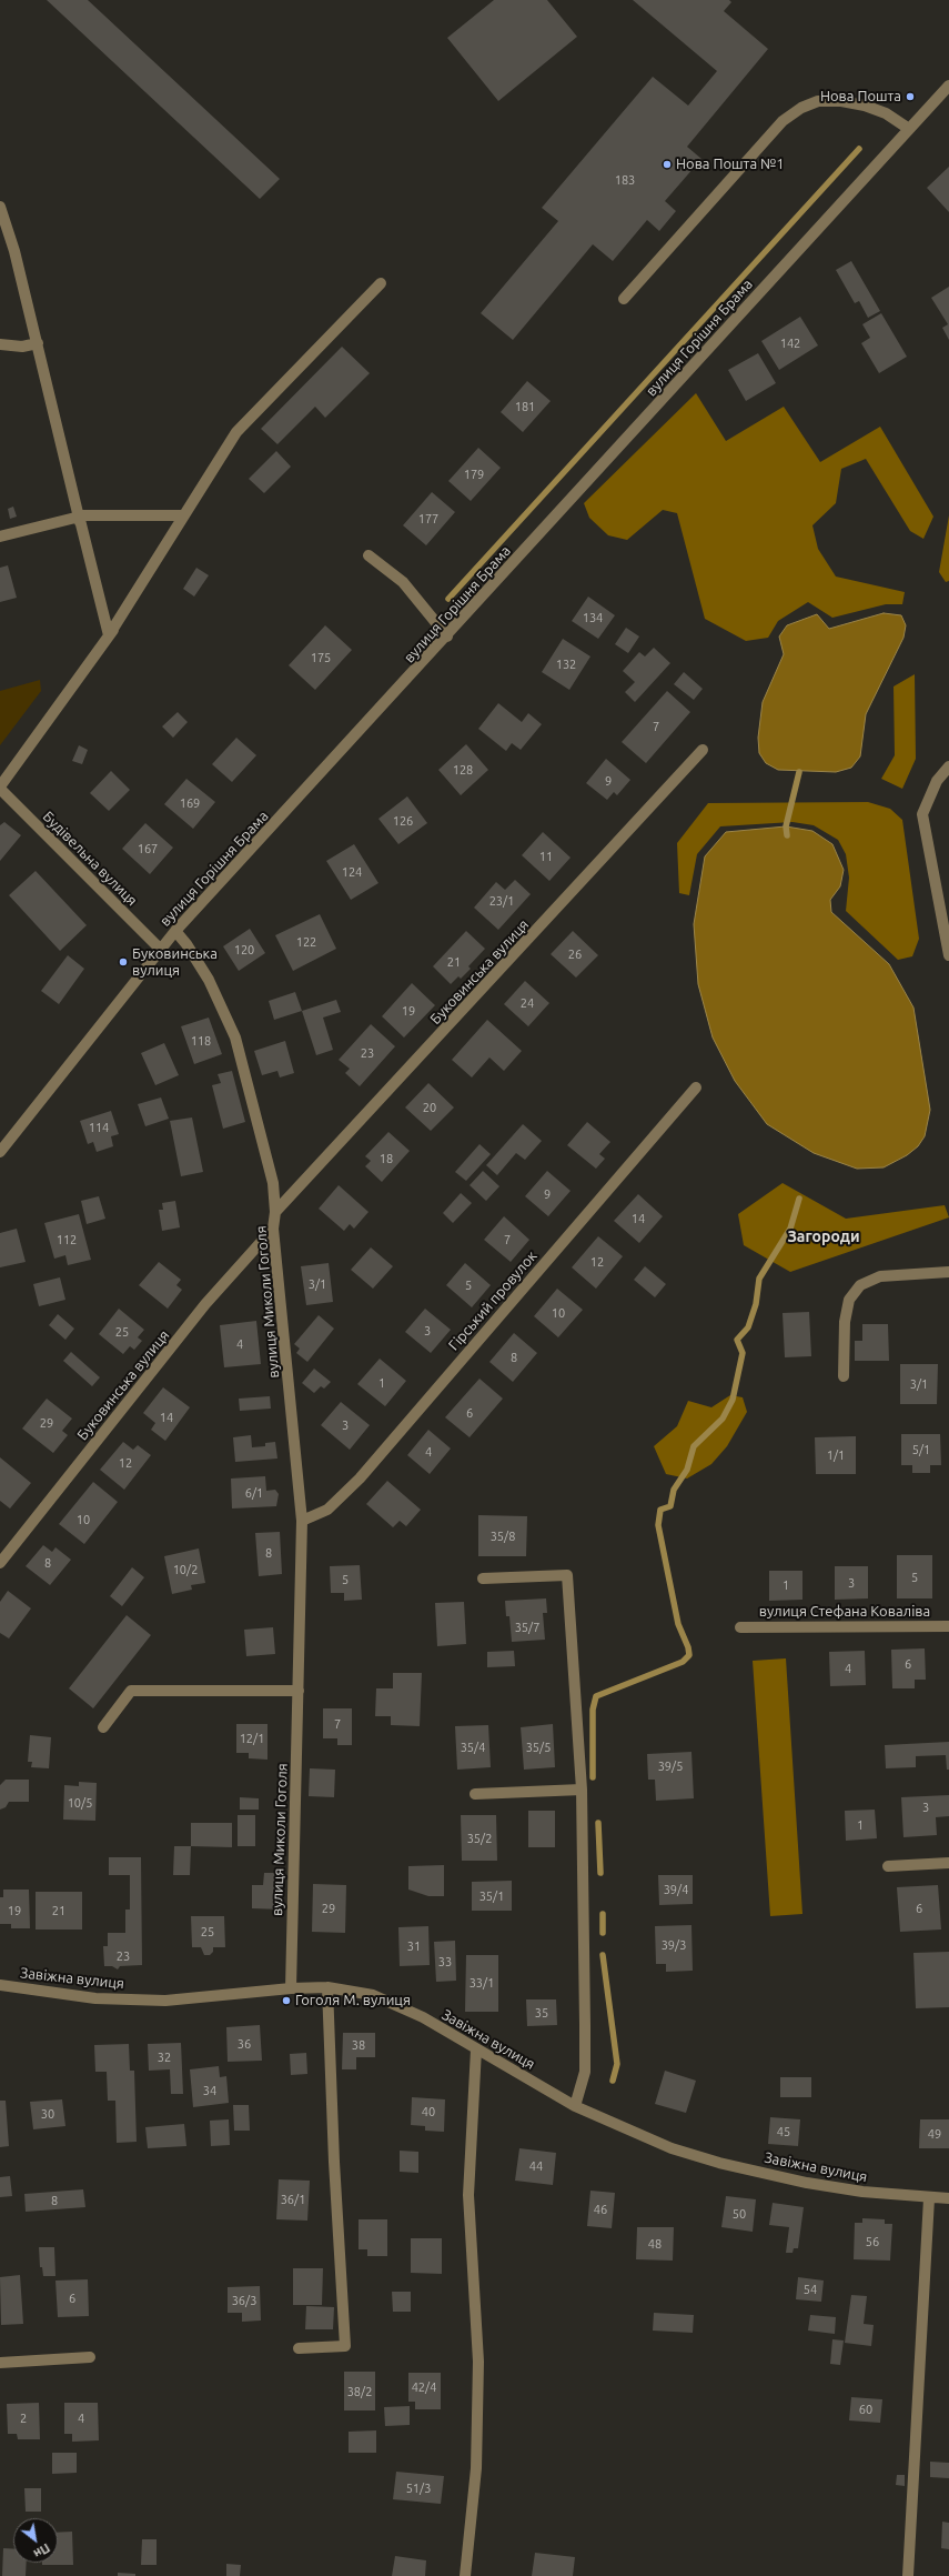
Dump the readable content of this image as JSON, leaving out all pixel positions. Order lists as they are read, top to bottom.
{
  "streets": {
    "street": [
      "вулиця Горішня Брама",
      "Будівельна вулиця",
      "Буковинська вулиця",
      "Гірський провулок",
      "вулиця Миколи Гоголя",
      "вулиця Стефана Коваліва",
      "Завіжна вулиця"
    ]
  },
  "crossings": [
    ["вулиця Горішня Брама", "Будівельна вулиця"],
    ["вулиця Горішня Брама", "вулиця Миколи Гоголя"],
    ["Буковинська вулиця", "вулиця Миколи Гоголя"],
    ["Гірський провулок", "вулиця Миколи Гоголя"],
    ["вулиця Миколи Гоголя", "Завіжна вулиця"]
  ],
  "districts": ["Загороди"],
  "places": [
    "Нова Пошта",
    "Нова Пошта №1",
    "Буковинська вулиця",
    "Гоголя М. вулиця"
  ],
  "house_numbers": [
    "183",
    "142",
    "181",
    "179",
    "177",
    "134",
    "175",
    "132",
    "7",
    "128",
    "9",
    "169",
    "126",
    "167",
    "11",
    "124",
    "23/1",
    "122",
    "120",
    "26",
    "21",
    "24",
    "19",
    "118",
    "23",
    "20",
    "114",
    "18",
    "9",
    "14",
    "112",
    "7",
    "12",
    "3/1",
    "5",
    "10",
    "3",
    "25",
    "4",
    "8",
    "1",
    "3/1",
    "6",
    "14",
    "29",
    "3",
    "5/1",
    "4",
    "1/1",
    "12",
    "6/1",
    "10",
    "35/8",
    "8",
    "8",
    "10/2",
    "5",
    "5",
    "3",
    "1",
    "35/7",
    "6",
    "4",
    "7",
    "12/1",
    "35/4",
    "35/5",
    "39/5",
    "10/5",
    "3",
    "1",
    "35/2",
    "39/4",
    "35/1",
    "29",
    "6",
    "19",
    "21",
    "25",
    "39/3",
    "31",
    "23",
    "33",
    "33/1",
    "35",
    "36",
    "38",
    "32",
    "34",
    "40",
    "30",
    "45",
    "49",
    "44",
    "36/1",
    "8",
    "46",
    "50",
    "56",
    "48",
    "54",
    "6",
    "36/3",
    "42/4",
    "38/2",
    "60",
    "2",
    "4",
    "51/3"
  ],
  "north": "bottom right"
}
